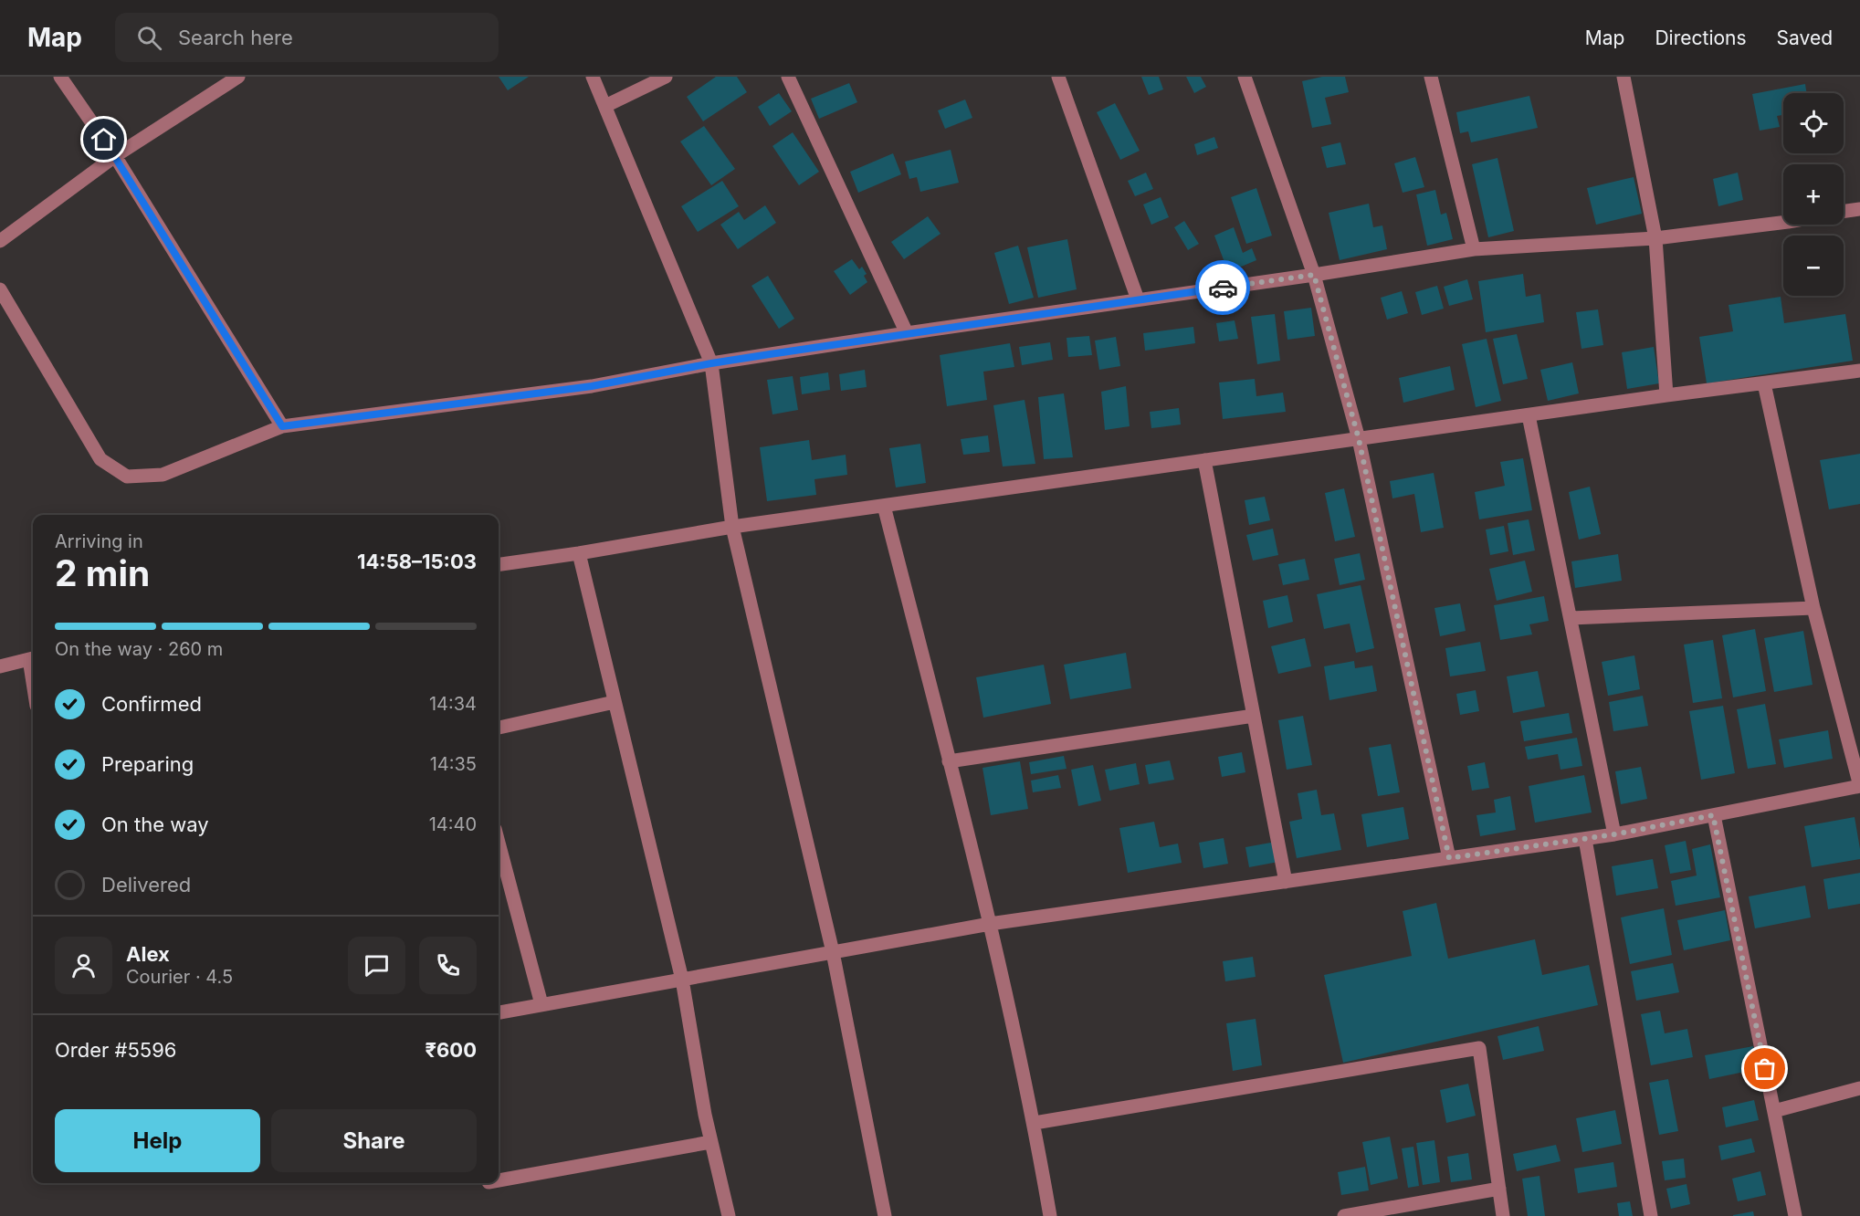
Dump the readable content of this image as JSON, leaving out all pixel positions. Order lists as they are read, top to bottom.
{
  "page": {
    "header": "Map",
    "search": "Search here",
    "nav": ["Map", "Directions", "Saved"],
    "map_buttons": ["+", "−"],
    "heading": ["2 min", "Arriving in", "14:58–15:03"],
    "panel": [
      "Alex",
      "Courier · 4.5",
      "Order #5596",
      "₹600"
    ],
    "bar": "On the way · 260 m",
    "list": [
      ["Confirmed", "14:34"],
      ["Preparing", "14:35"],
      ["On the way", "14:40"],
      "Delivered"
    ],
    "buttons": ["Help", "Share"]
  }
}
